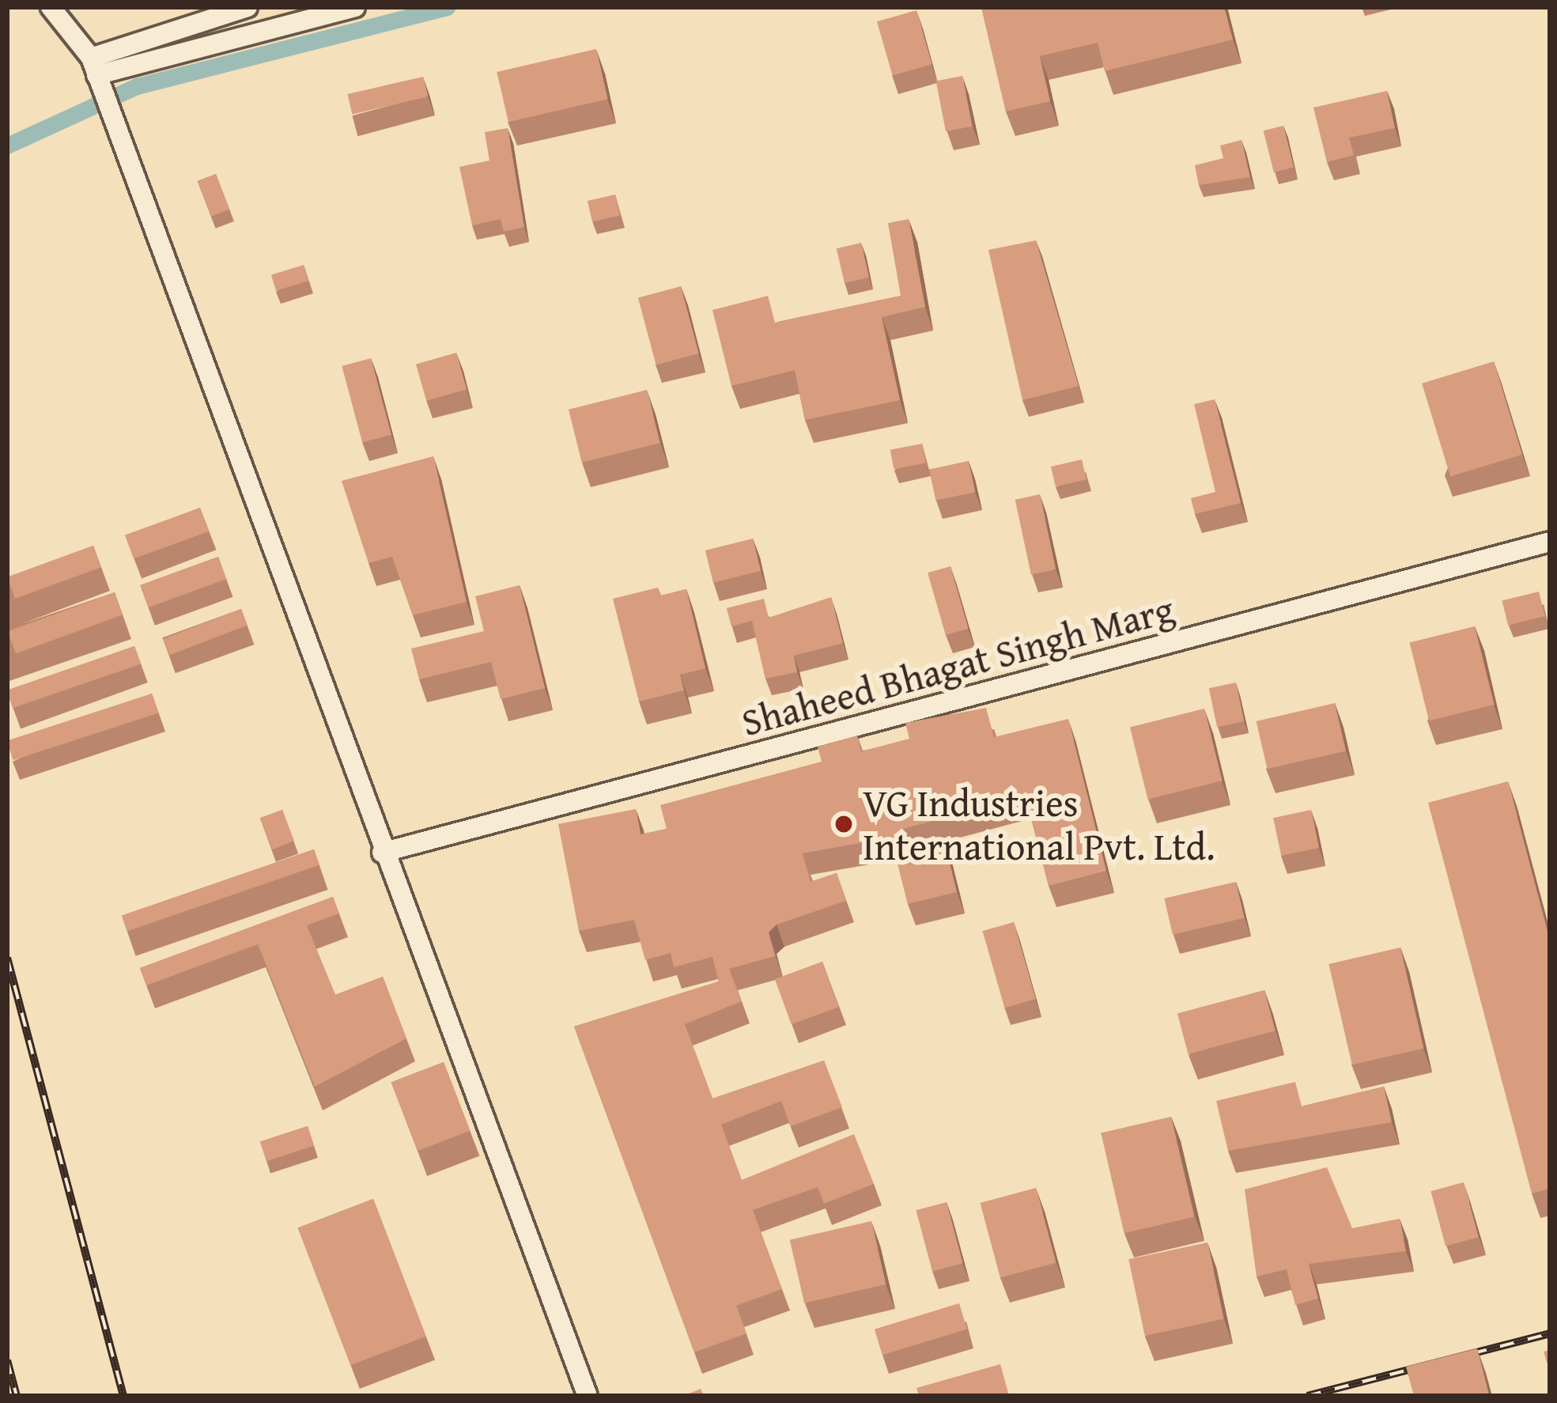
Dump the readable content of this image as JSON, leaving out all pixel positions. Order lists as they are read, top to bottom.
{
  "streets": {
    "street": ["Shaheed Bhagat Singh Marg"]
  },
  "places": ["VG Industries International Pvt. Ltd."]
}
